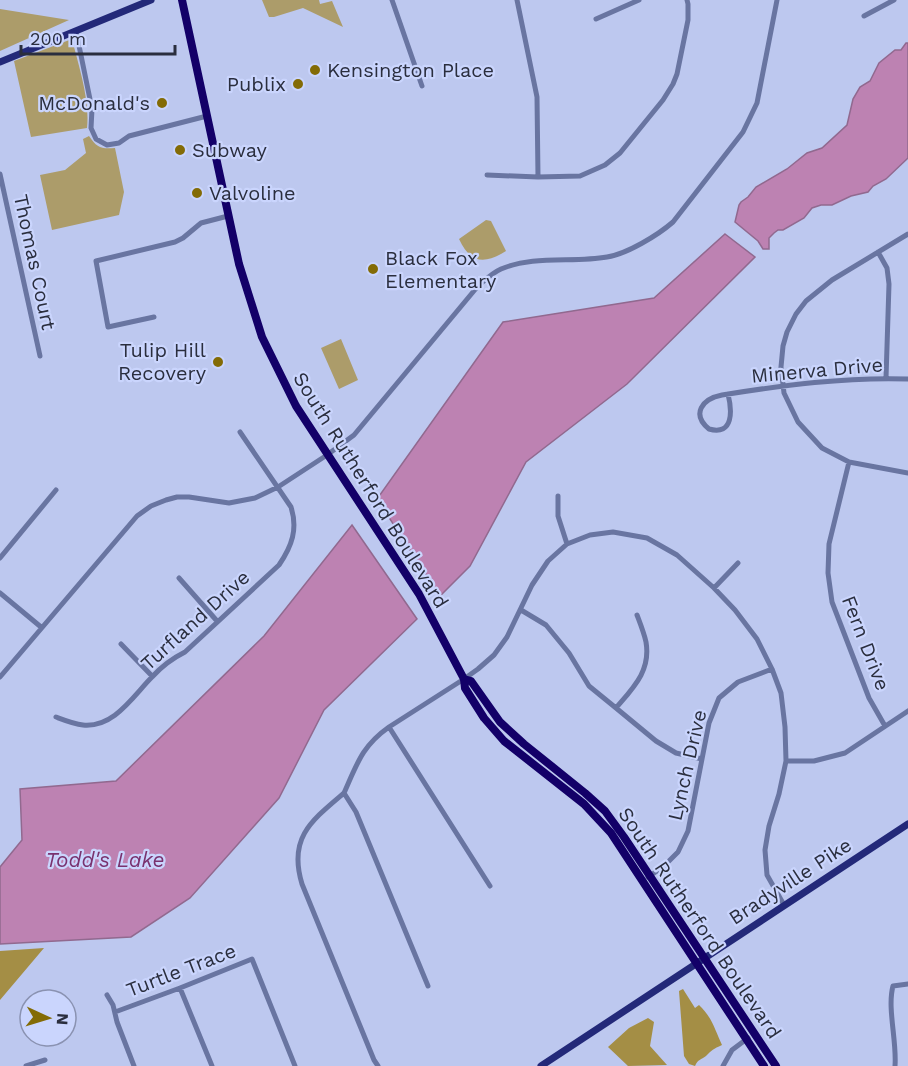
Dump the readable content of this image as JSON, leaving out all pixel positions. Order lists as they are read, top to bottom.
{
  "streets": {
    "highway": ["South Rutherford Boulevard"],
    "main road": ["Bradyville Pike"],
    "street": [
      "Thomas Court",
      "Minerva Drive",
      "Turfland Drive",
      "Fern Drive",
      "Lynch Drive",
      "Turtle Trace"
    ]
  },
  "crossings": [
    ["South Rutherford Boulevard", "Lynch Drive"],
    ["South Rutherford Boulevard", "Bradyville Pike"]
  ],
  "water": ["Todd's Lake"],
  "places": [
    "Kensington Place",
    "Publix",
    "McDonald's",
    "Subway",
    "Valvoline",
    "Black Fox Elementary",
    "Tulip Hill Recovery"
  ],
  "scale_bar": "200 m",
  "north": "right"
}
